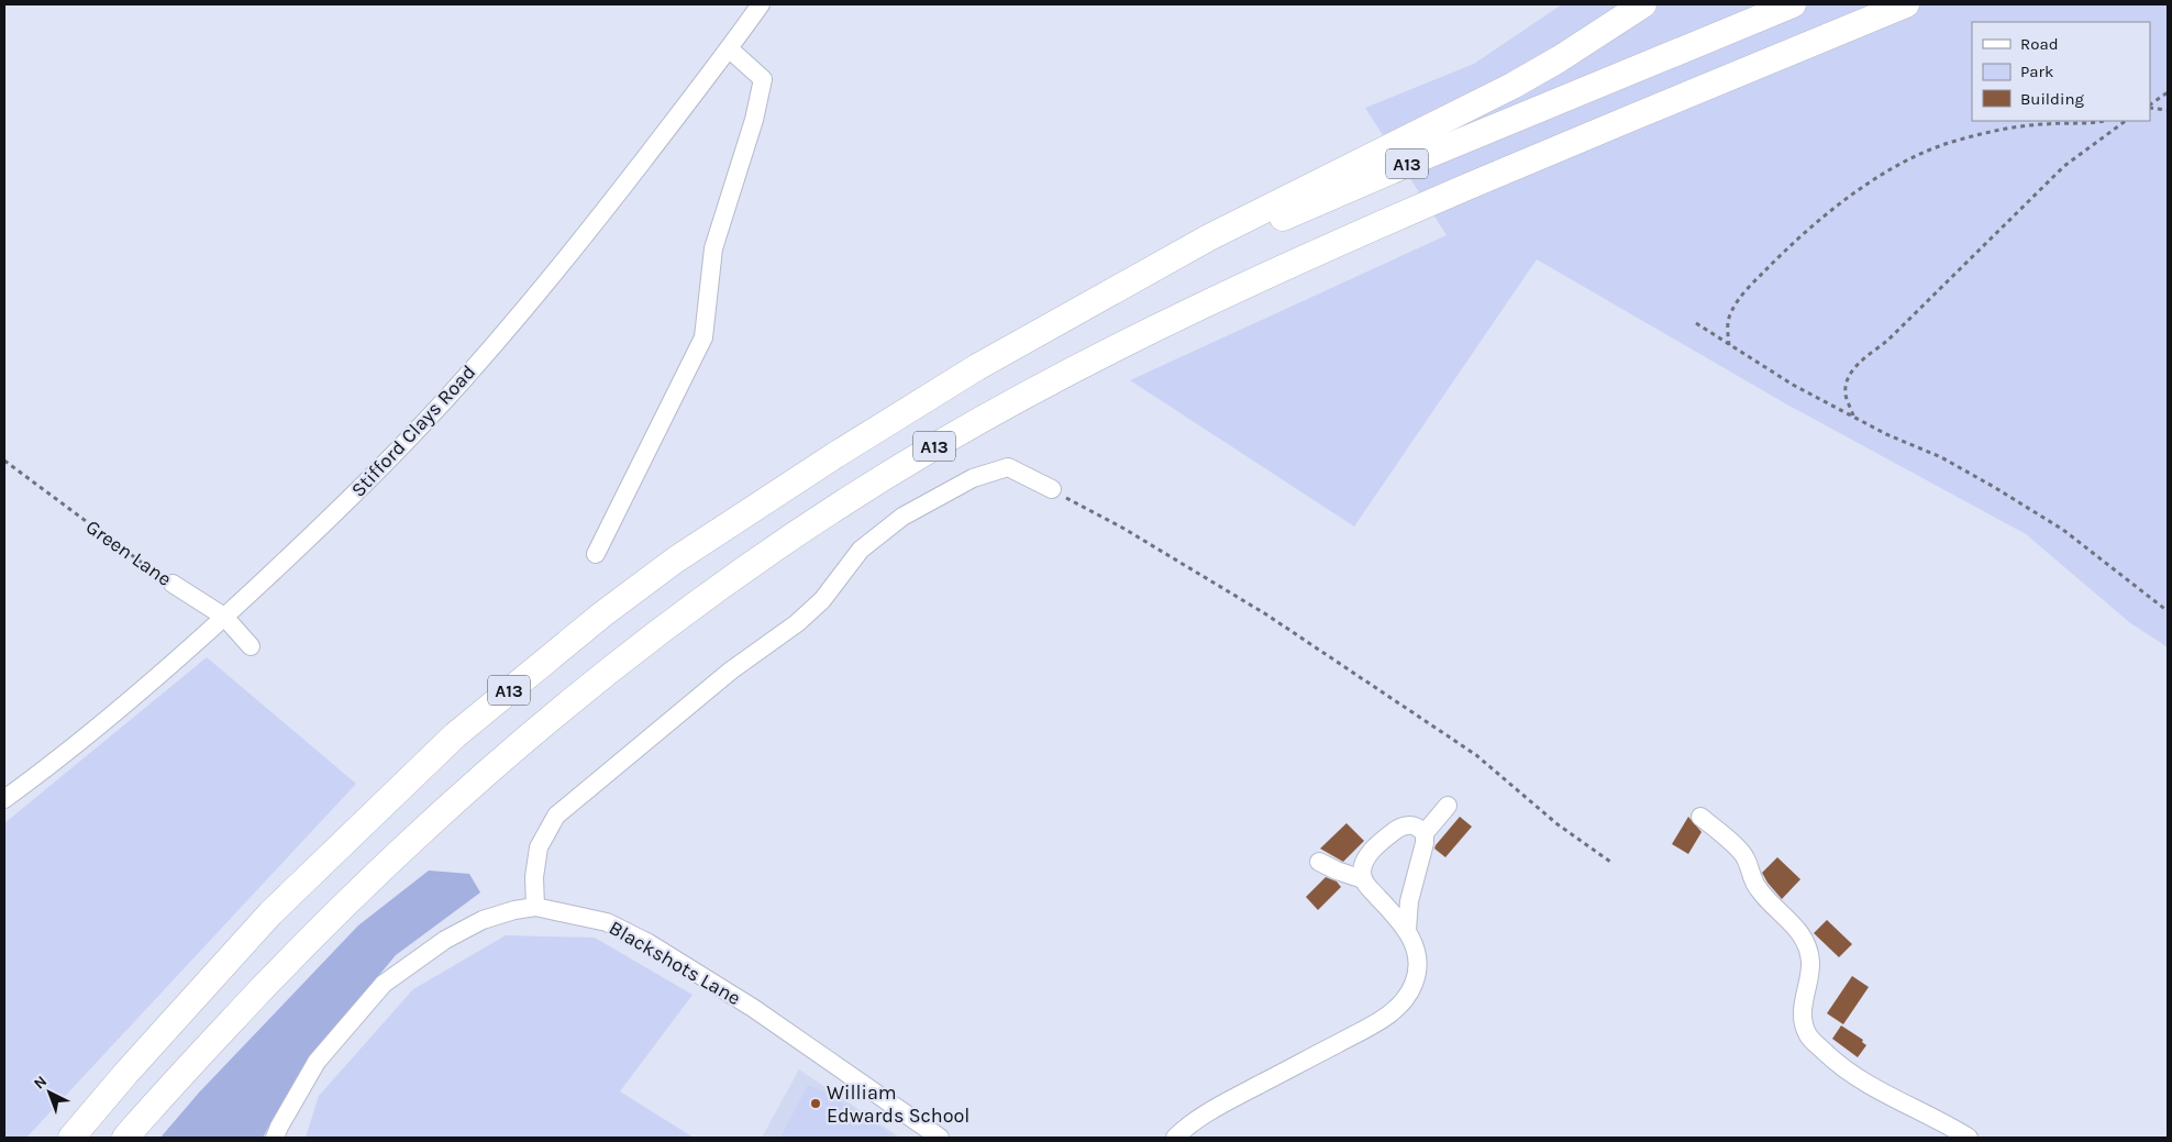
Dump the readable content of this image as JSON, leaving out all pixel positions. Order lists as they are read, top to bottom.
{
  "streets": {
    "highway": ["A13"],
    "street": ["Stifford Clays Road", "Green Lane", "Blackshots Lane"]
  },
  "crossings": [
    ["Stifford Clays Road", "Green Lane"]
  ],
  "places": ["William Edwards School"],
  "legend": ["Road", "Park", "Building"],
  "north": "top left"
}
